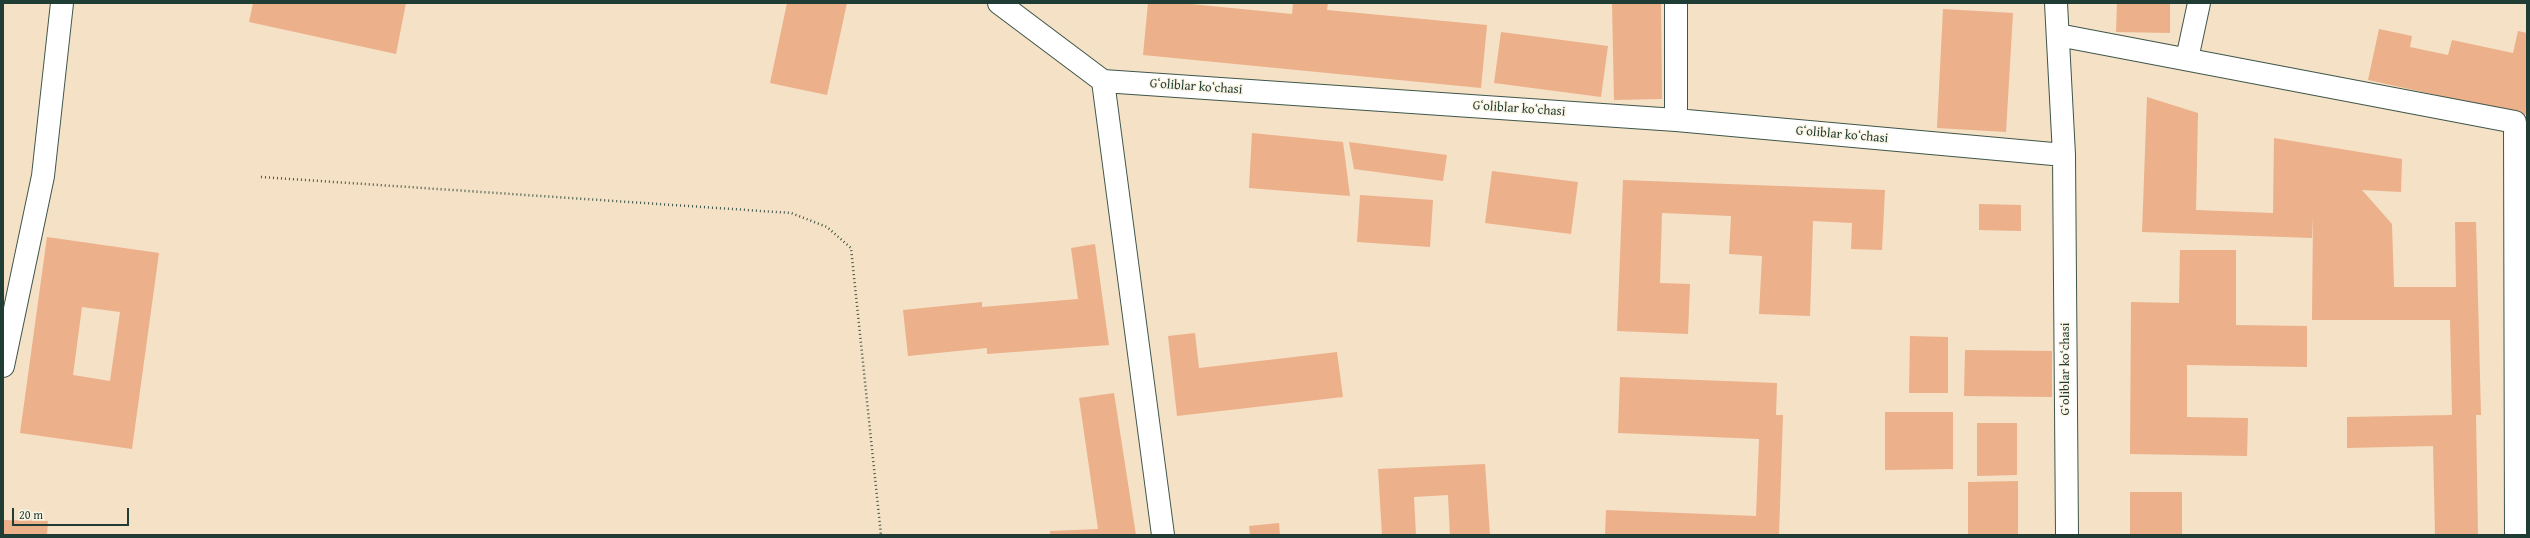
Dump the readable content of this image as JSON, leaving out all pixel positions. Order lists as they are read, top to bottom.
{
  "streets": {
    "street": ["Gʻoliblar koʻchasi"]
  },
  "scale_bar": "20 m"
}
